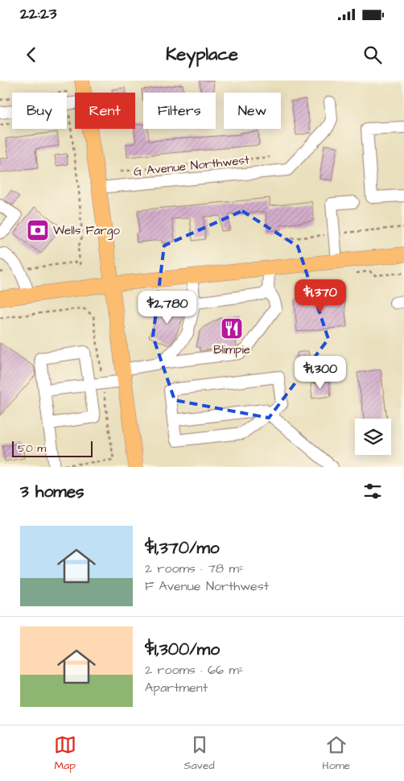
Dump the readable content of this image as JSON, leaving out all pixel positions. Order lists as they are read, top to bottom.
{
  "streets": {
    "street": ["G Avenue Northwest"]
  },
  "places": {
    "bank": ["Wells Fargo"],
    "restaurant": ["Blimpie"]
  },
  "scale_bar": "50 m",
  "page": {
    "status": "22:23",
    "header": "Keyplace",
    "chip": [
      "Buy",
      "Rent",
      "Filters",
      "New"
    ],
    "price": ["$1,370", "$2,780", "$1,300"],
    "scale": "50 m",
    "heading": "3 homes",
    "list": [
      {
        "name": "$1,370/mo",
        "note": "2 rooms · 78 m² · F Avenue Northwest"
      },
      {
        "name": "$1,300/mo",
        "note": "2 rooms · 66 m² · Apartment"
      }
    ],
    "tabs": ["Map", "Saved", "Home"]
  }
}
